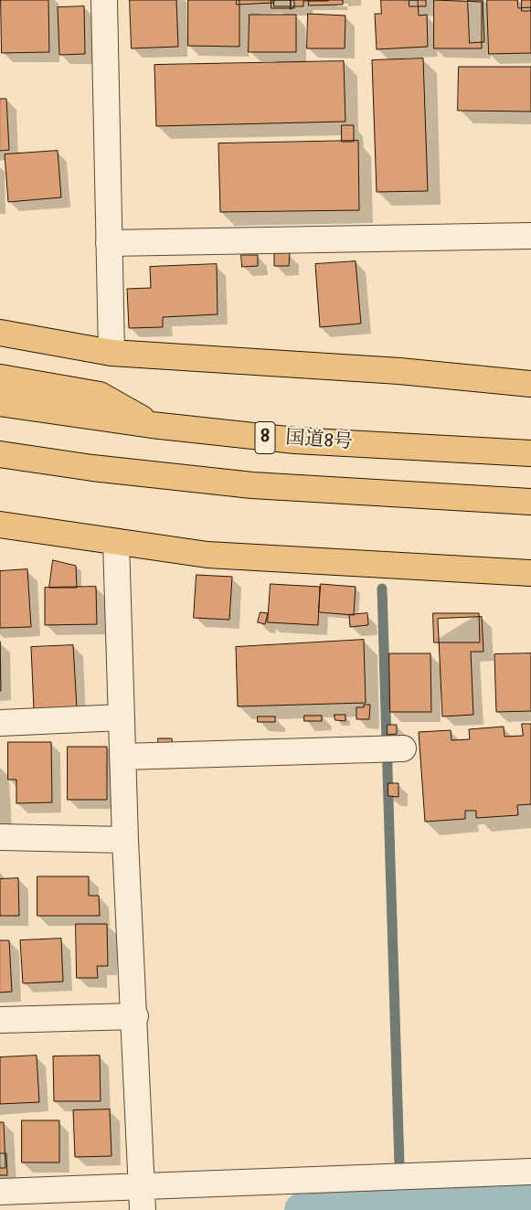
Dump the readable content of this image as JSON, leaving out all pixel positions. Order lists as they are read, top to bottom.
{
  "streets": {
    "highway": ["8", "国道8号"]
  },
  "crossings": [
    ["8", "国道8号"]
  ]
}
